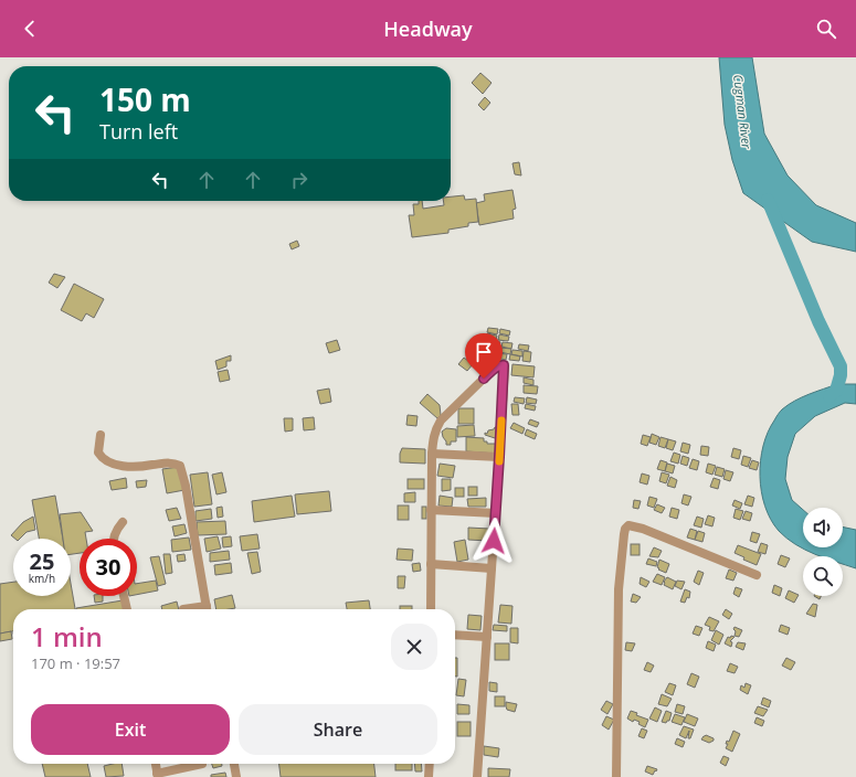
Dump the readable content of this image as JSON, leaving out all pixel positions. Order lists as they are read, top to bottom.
{
  "water": ["Cugman River"],
  "page": {
    "header": "Headway",
    "turn": ["150 m", "Turn left"],
    "speed": "25 km/h",
    "limit": "30",
    "heading": ["1 min", "170 m · 19:57"],
    "buttons": ["Exit", "Share"]
  }
}
